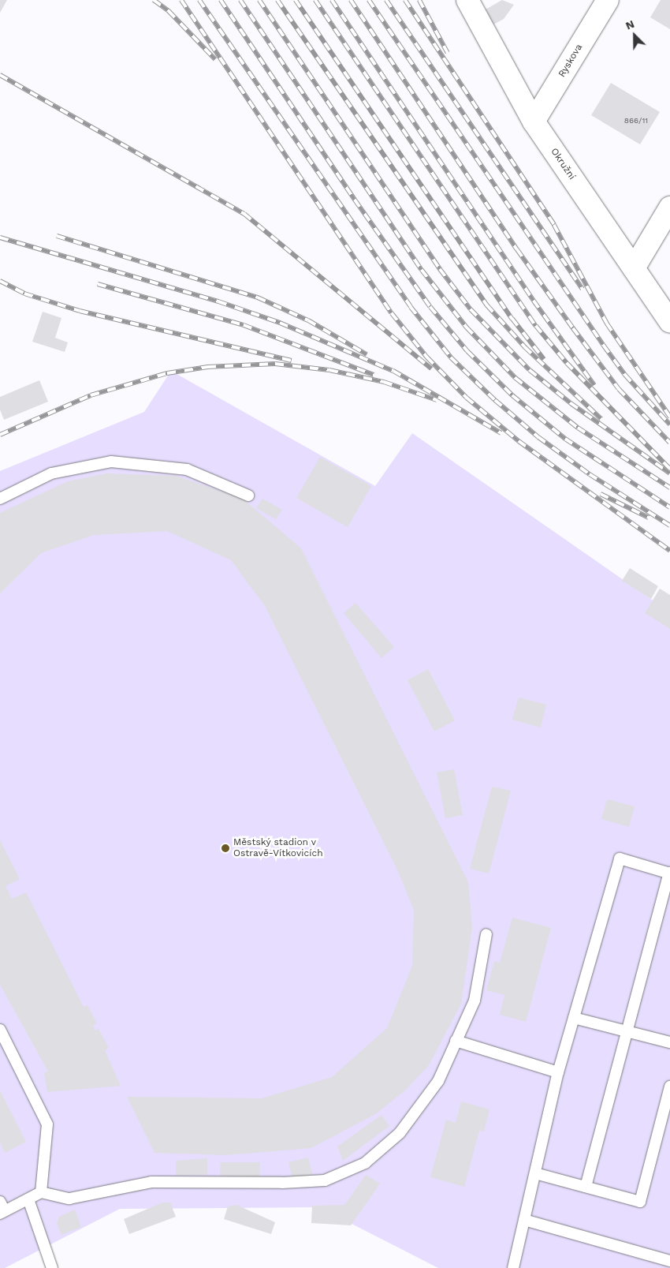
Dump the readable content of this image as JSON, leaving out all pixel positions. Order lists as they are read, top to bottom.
{
  "streets": {
    "street": ["Ryskova", "Okružní"]
  },
  "crossings": [
    ["Ryskova", "Okružní"]
  ],
  "places": ["Městský stadion v Ostravě-Vítkovicích"],
  "house_numbers": ["866/11"],
  "north": "top left"
}
